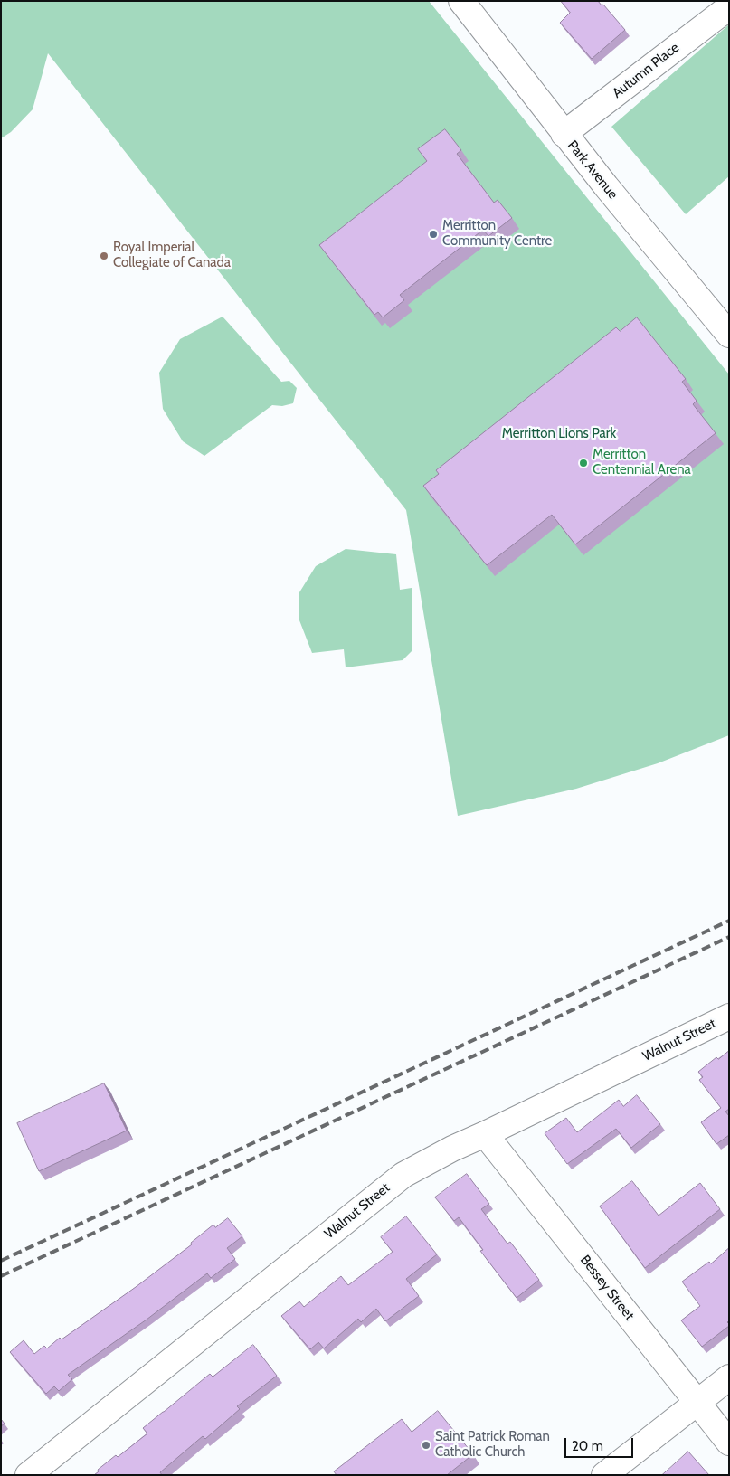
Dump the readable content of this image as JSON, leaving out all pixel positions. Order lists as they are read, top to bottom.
{
  "streets": {
    "street": [
      "Autumn Place",
      "Park Avenue",
      "Walnut Street",
      "Bessey Street"
    ]
  },
  "crossings": [
    ["Autumn Place", "Park Avenue"],
    ["Walnut Street", "Bessey Street"]
  ],
  "parks": ["Merritton Lions Park"],
  "places": [
    "Merritton Community Centre",
    "Royal Imperial Collegiate of Canada",
    "Merritton Centennial Arena",
    "Saint Patrick Roman Catholic Church"
  ],
  "scale_bar": "20 m"
}
